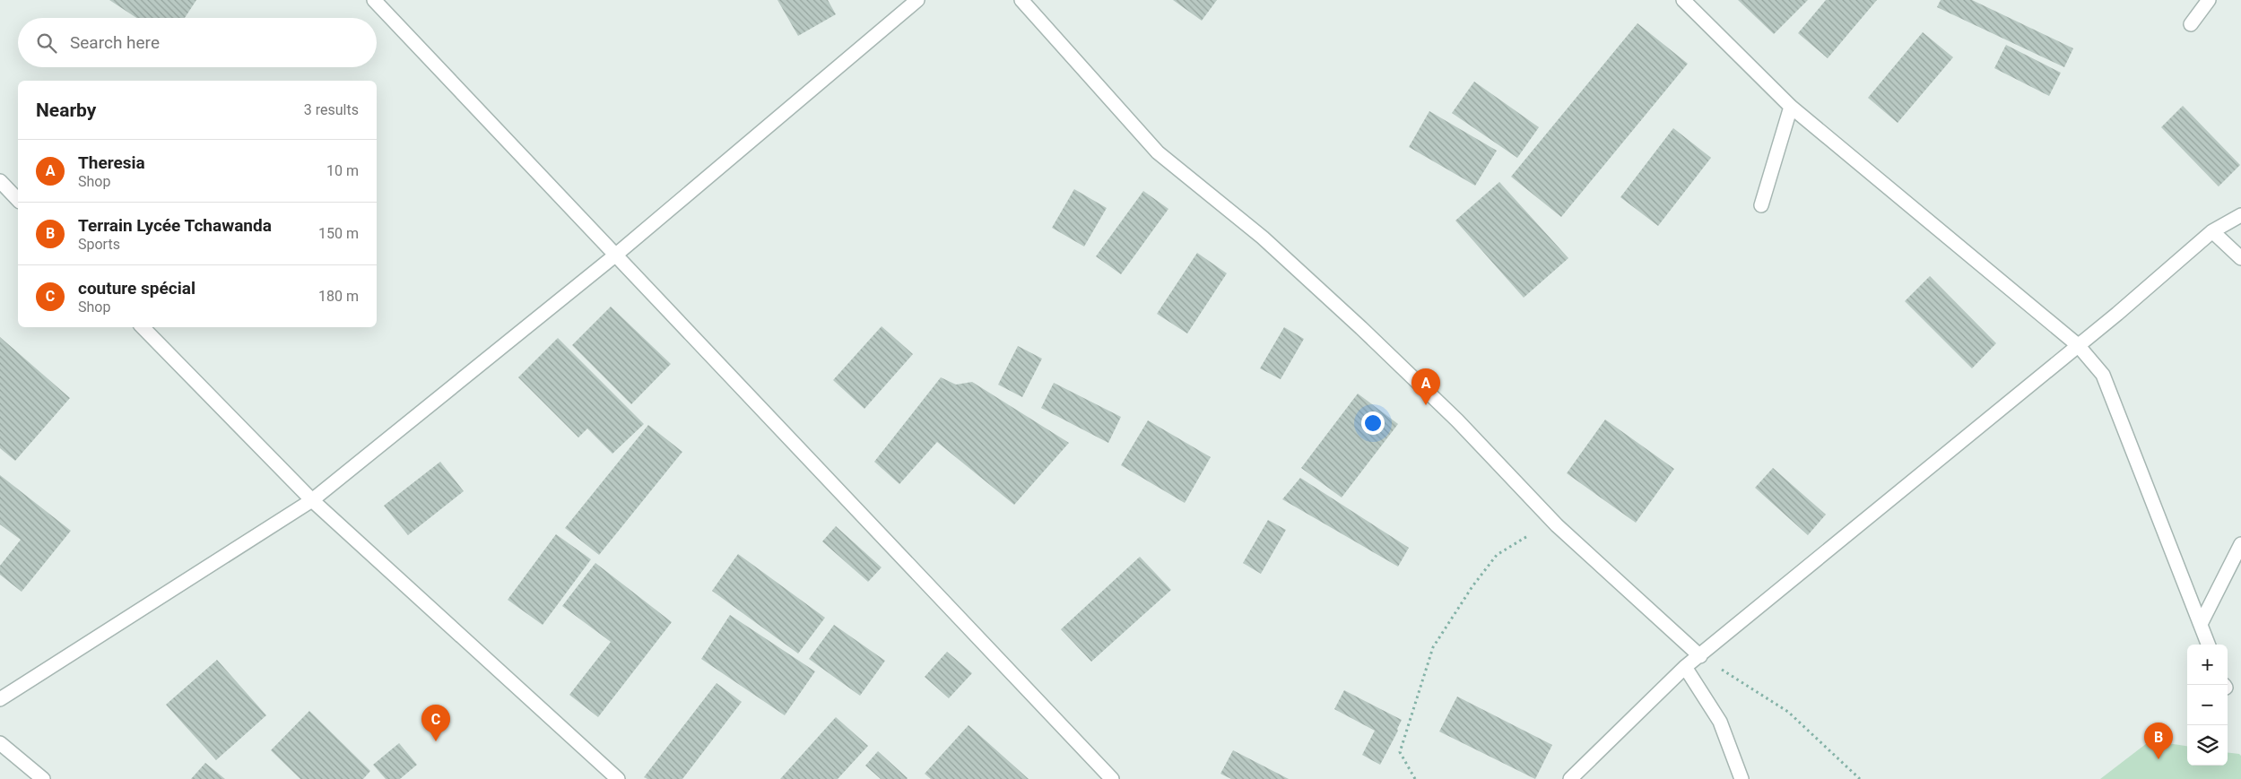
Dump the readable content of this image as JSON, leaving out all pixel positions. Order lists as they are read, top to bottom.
{
  "page": {
    "search": "Search here",
    "heading": ["Nearby", "3 results"],
    "list": [
      {
        "mark": "A",
        "name": "Theresia",
        "note": "Shop",
        "value": "10 m"
      },
      {
        "mark": "B",
        "name": "Terrain Lycée Tchawanda",
        "note": "Sports",
        "value": "150 m"
      },
      {
        "mark": "C",
        "name": "couture spécial",
        "note": "Shop",
        "value": "180 m"
      }
    ],
    "pins": ["A", "C", "B"],
    "map_buttons": ["+", "−"]
  }
}
